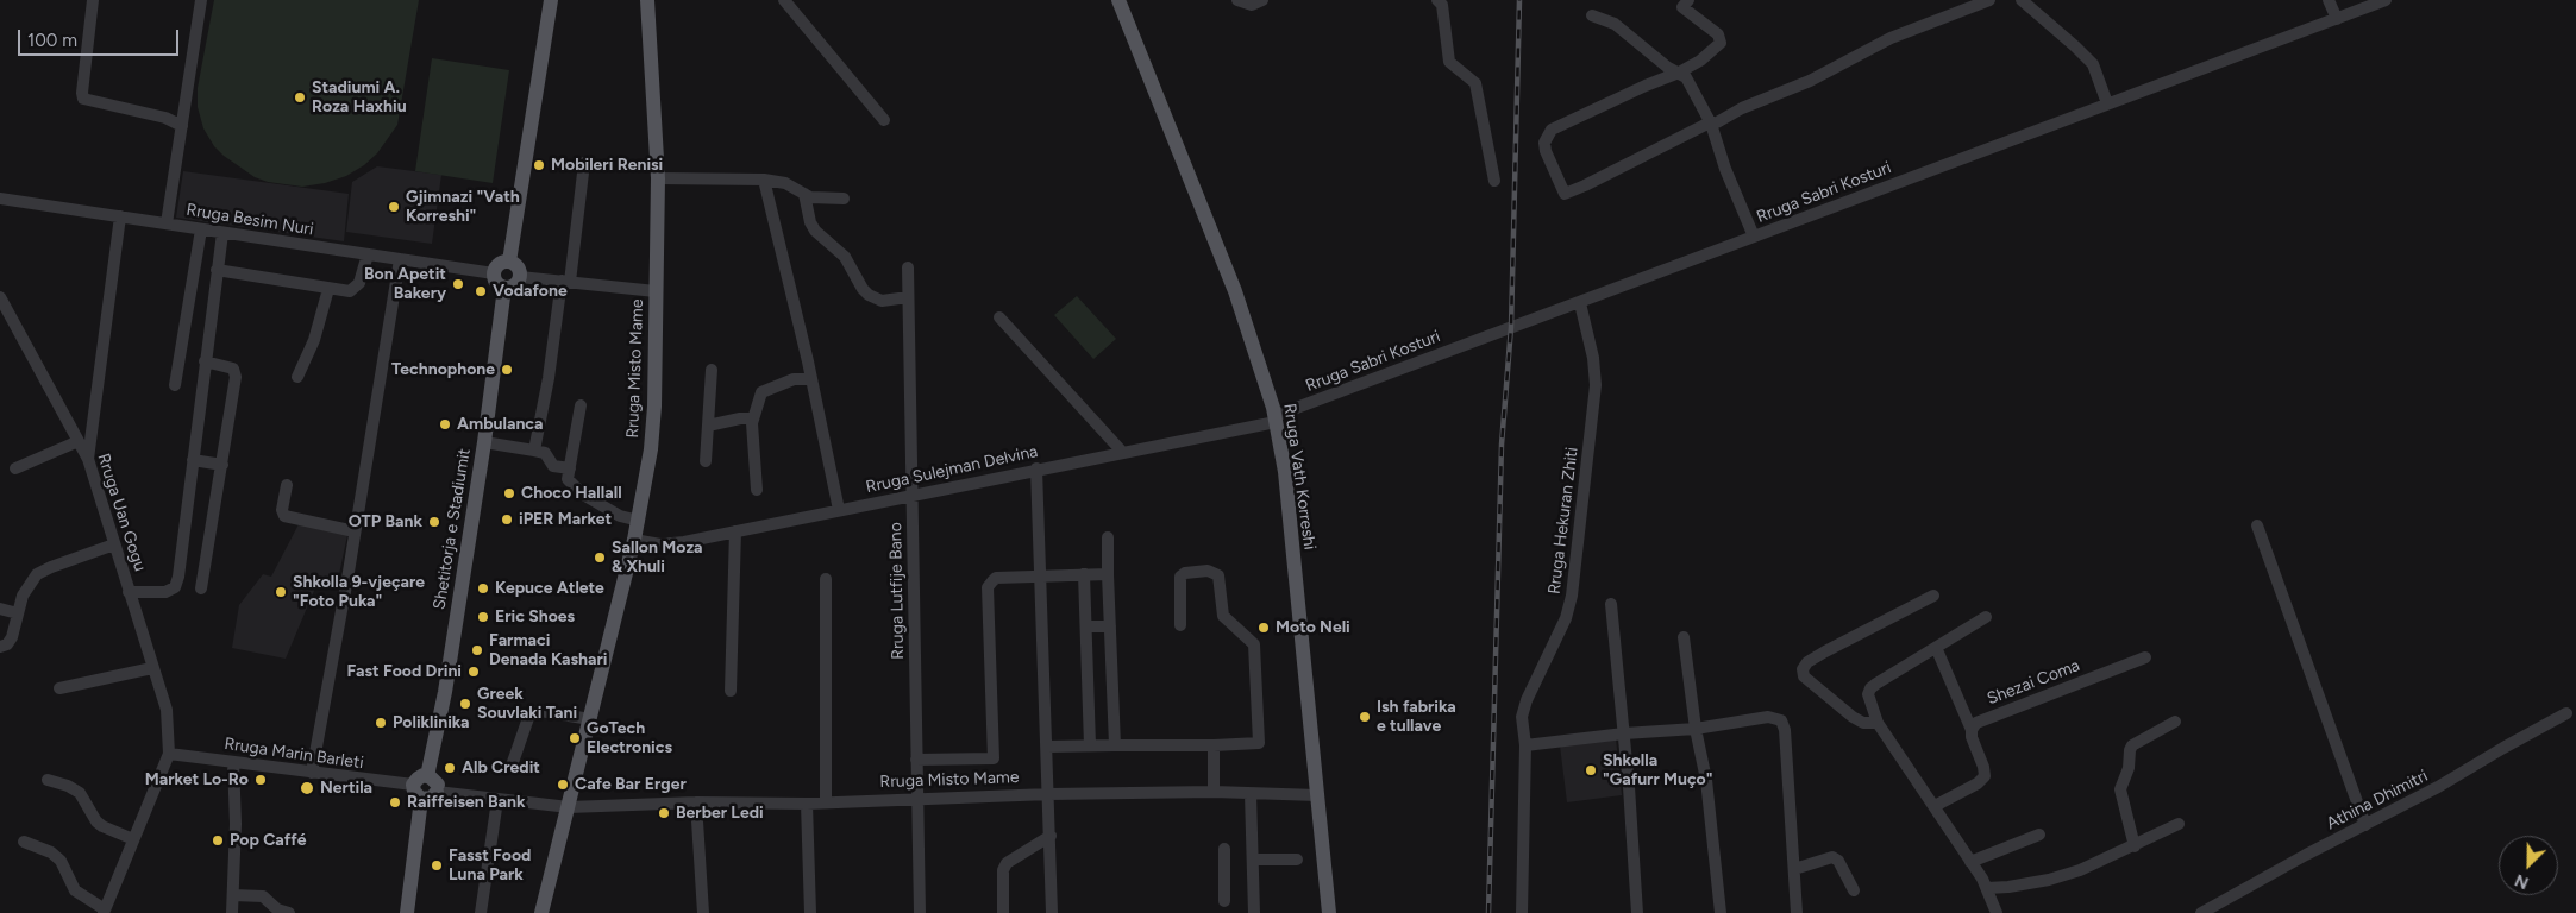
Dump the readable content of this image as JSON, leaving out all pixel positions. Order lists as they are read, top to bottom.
{
  "streets": {
    "main road": ["Rruga Misto Mame", "Rruga Vath Korreshi", "Shetitorja e Stadiumit"],
    "street": [
      "Rruga Sabri Kosturi",
      "Rruga Besim Nuri",
      "Rruga Sulejman Delvina",
      "Rruga Uan Gogu",
      "Rruga Hekuran Zhiti",
      "Rruga Lutfije Bano",
      "Shezai Coma",
      "Rruga Marin Barleti",
      "Athina Dhimitri"
    ]
  },
  "crossings": [
    ["Rruga Sabri Kosturi", "Rruga Sulejman Delvina"],
    ["Rruga Sabri Kosturi", "Rruga Vath Korreshi"],
    ["Rruga Sabri Kosturi", "Rruga Hekuran Zhiti"],
    ["Rruga Besim Nuri", "Shetitorja e Stadiumit"],
    ["Rruga Misto Mame", "Rruga Sulejman Delvina"],
    ["Rruga Misto Mame", "Rruga Vath Korreshi"],
    ["Rruga Misto Mame", "Shetitorja e Stadiumit"],
    ["Rruga Misto Mame", "Rruga Lutfije Bano"],
    ["Rruga Sulejman Delvina", "Rruga Vath Korreshi"],
    ["Rruga Sulejman Delvina", "Rruga Lutfije Bano"],
    ["Rruga Uan Gogu", "Rruga Marin Barleti"]
  ],
  "places": [
    "Stadiumi A. Roza Haxhiu",
    "Mobileri Renisi",
    "Gjimnazi \"Vath Korreshi\"",
    "Bon Apetit Bakery",
    "Vodafone",
    "Technophone",
    "Ambulanca",
    "Choco Hallall",
    "iPER Market",
    "OTP Bank",
    "Sallon Moza & Xhuli",
    "Kepuce Atlete",
    "Shkolla 9-vjeçare \"Foto Puka\"",
    "Eric Shoes",
    "Moto Neli",
    "Farmaci Denada Kashari",
    "Fast Food Drini",
    "Greek Souvlaki Tani",
    "Ish fabrika e tullave",
    "Poliklinika",
    "GoTech Electronics",
    "Alb Credit",
    "Shkolla \"Gafurr Muço\"",
    "Market Lo-Ro",
    "Cafe Bar Erger",
    "Nertila",
    "Raiffeisen Bank",
    "Berber Ledi",
    "Pop Caffé",
    "Fasst Food Luna Park"
  ],
  "scale_bar": "100 m",
  "north": "bottom left"
}
